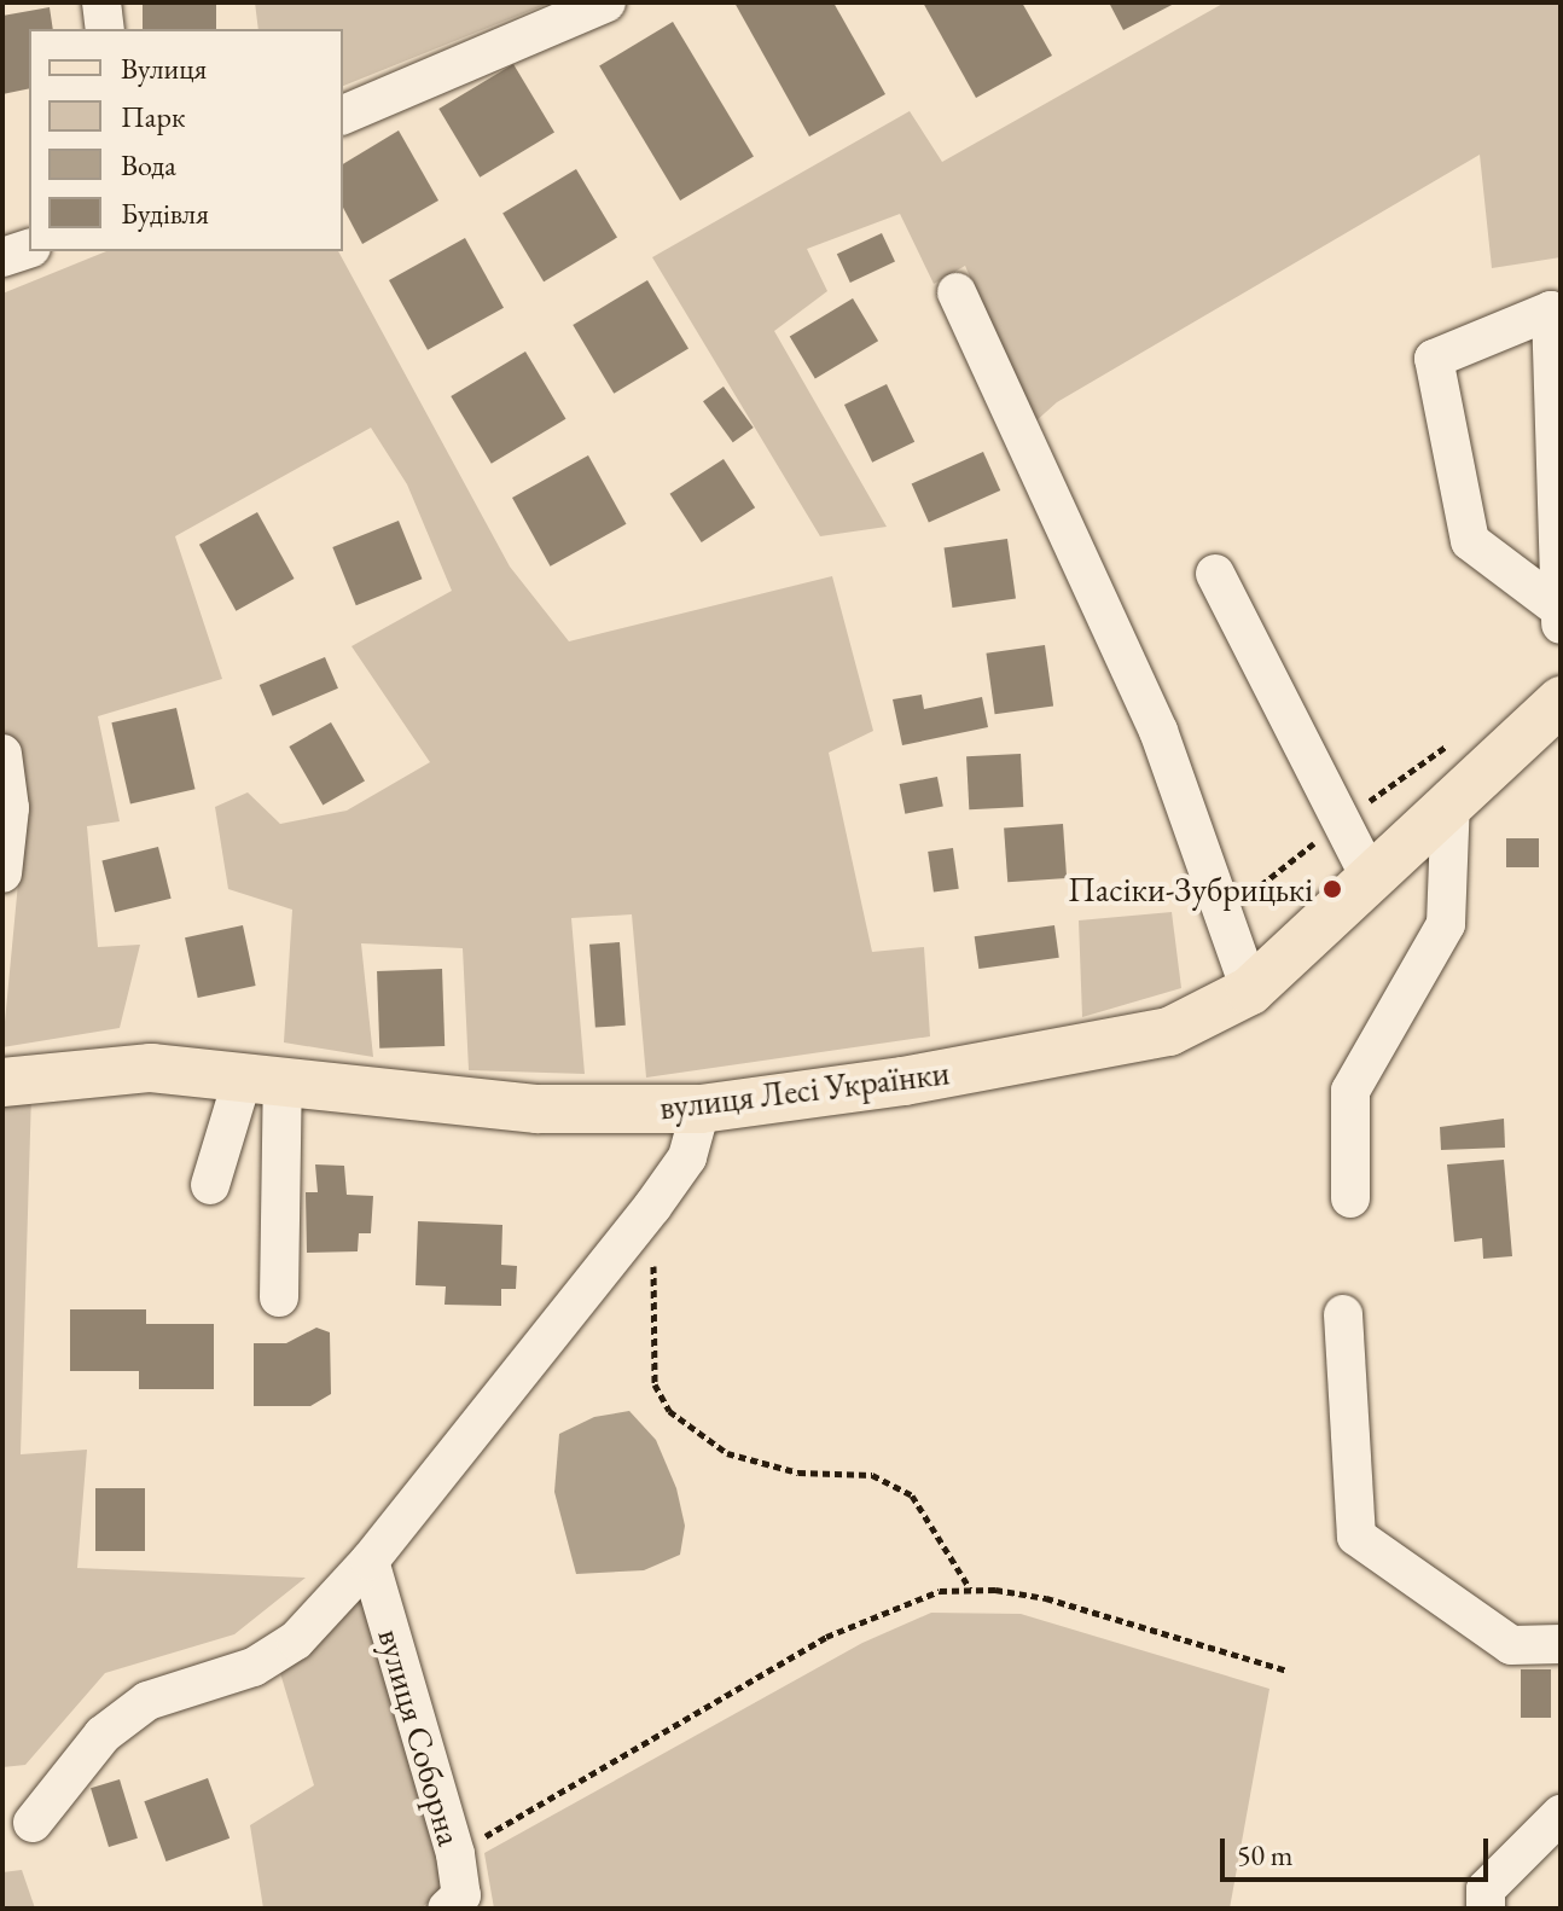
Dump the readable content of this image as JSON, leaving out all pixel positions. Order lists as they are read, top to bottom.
{
  "streets": {
    "main road": ["вулиця Лесі Українки"],
    "street": ["вулиця Соборна"]
  },
  "places": ["Пасіки-Зубрицькі"],
  "legend": [
    "Вулиця",
    "Парк",
    "Вода",
    "Будівля"
  ],
  "scale_bar": "50 m"
}
